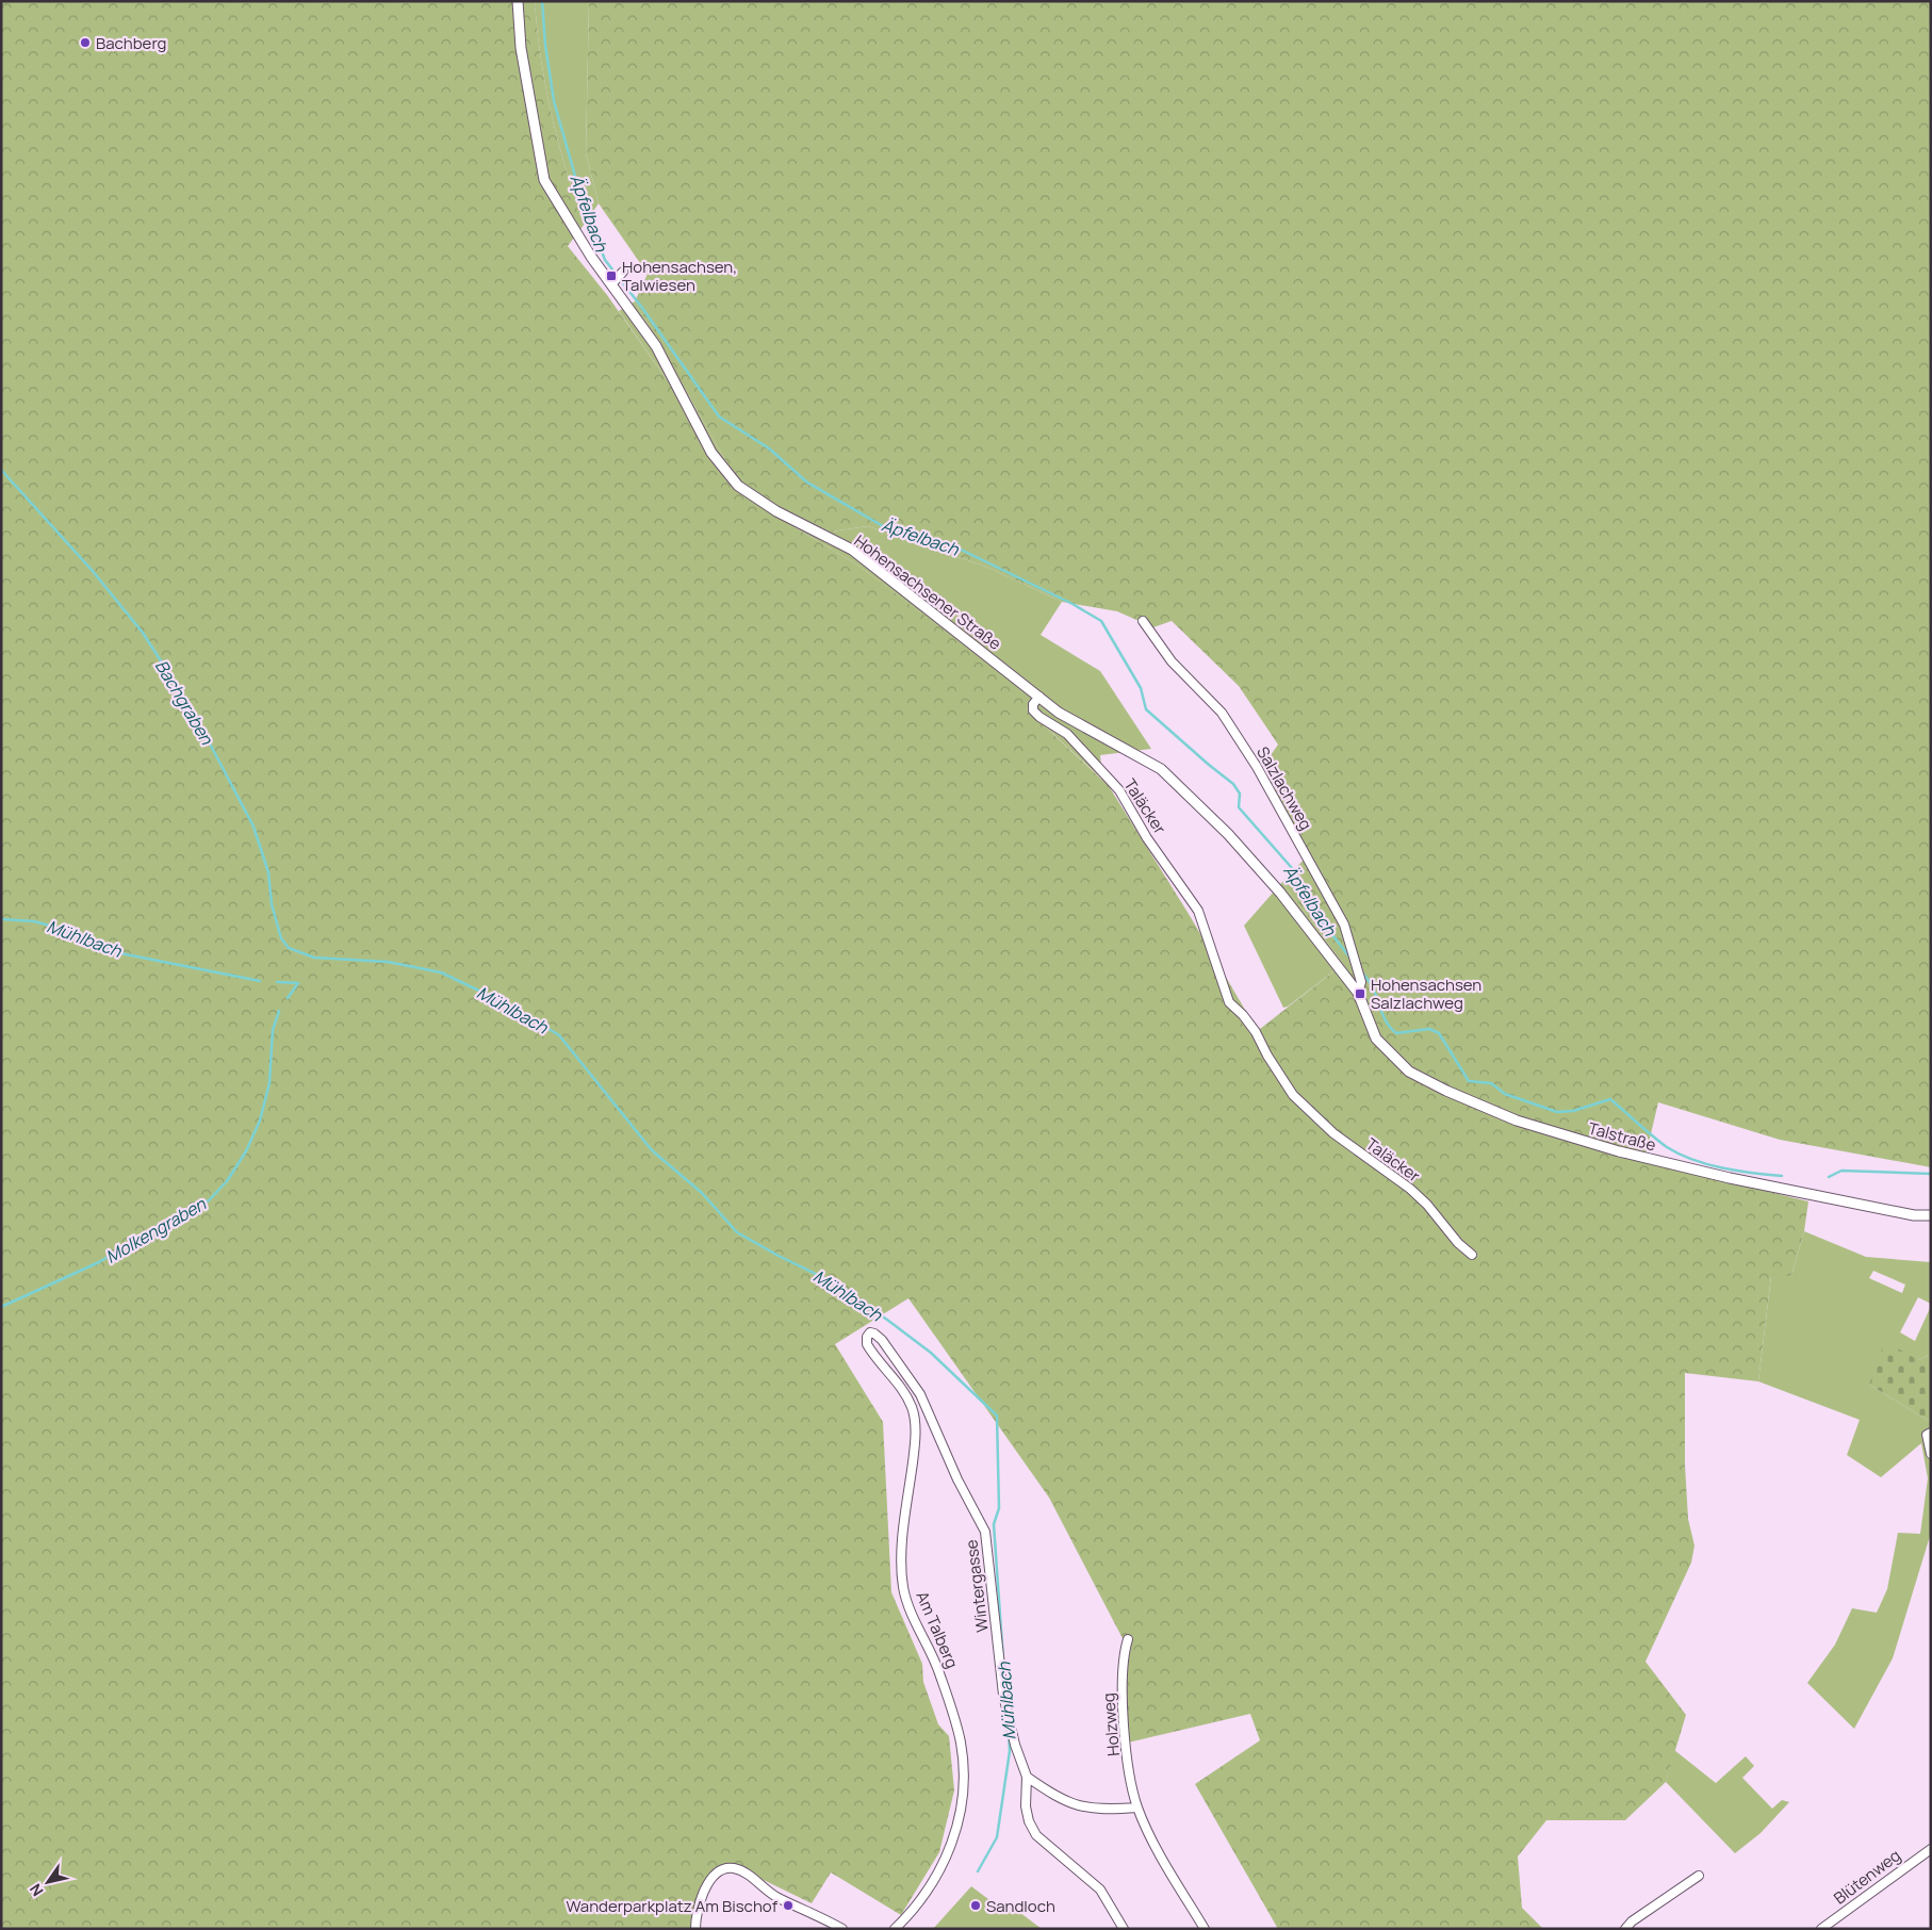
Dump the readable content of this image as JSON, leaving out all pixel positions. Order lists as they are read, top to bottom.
{
  "streets": {
    "street": [
      "Hohensachsener Straße",
      "Salzlachweg",
      "Taläcker",
      "Talstraße",
      "Wintergasse",
      "Am Talberg",
      "Holzweg",
      "Blütenweg"
    ]
  },
  "crossings": [
    ["Hohensachsener Straße", "Taläcker"],
    ["Salzlachweg", "Taläcker"],
    ["Salzlachweg", "Talstraße"],
    ["Taläcker", "Talstraße"],
    ["Wintergasse", "Am Talberg"]
  ],
  "water": [
    "Äpfelbach",
    "Bachgraben",
    "Mühlbach",
    "Molkengraben"
  ],
  "places": {
    "other": ["Bachberg", "Wanderparkplatz Am Bischof", "Sandloch"],
    "transit": ["Hohensachsen, Talwiesen", "Hohensachsen Salzlachweg"]
  },
  "north": "bottom left"
}
